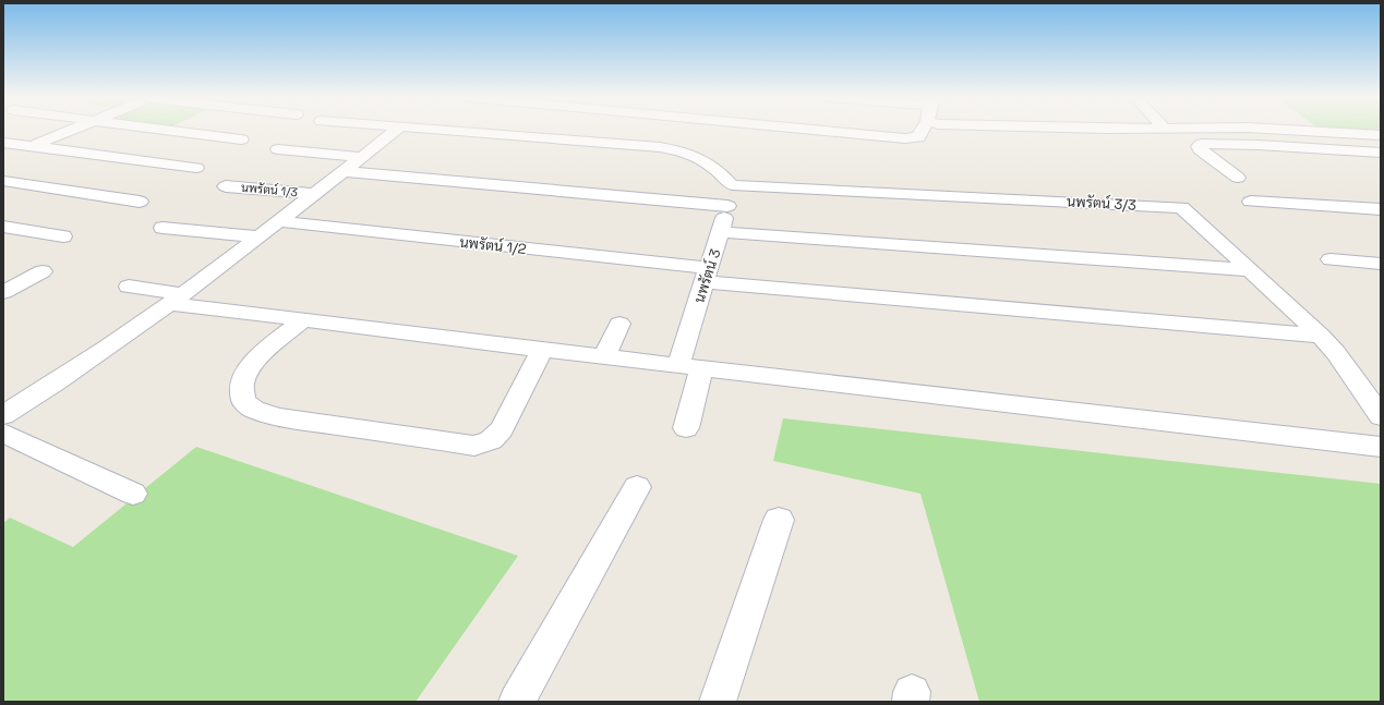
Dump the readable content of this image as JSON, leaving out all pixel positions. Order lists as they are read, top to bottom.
{
  "streets": {
    "street": [
      "นพรัตน์ 1/3",
      "นพรัตน์ 3/3",
      "นพรัตน์ 1/2",
      "นพรัตน์ 3"
    ]
  },
  "crossings": [
    ["นพรัตน์ 3/3", "นพรัตน์ 3"],
    ["นพรัตน์ 1/2", "นพรัตน์ 3"]
  ]
}
